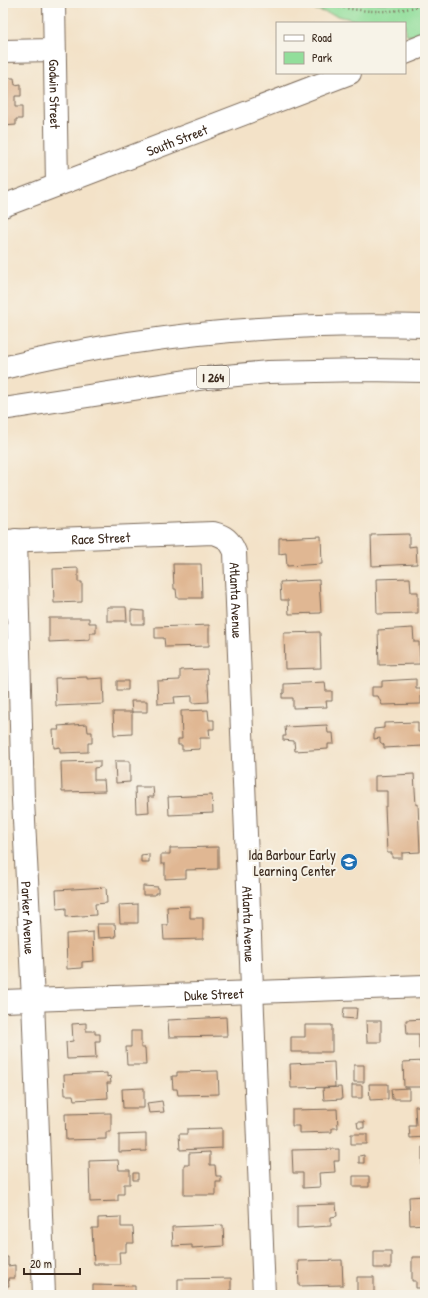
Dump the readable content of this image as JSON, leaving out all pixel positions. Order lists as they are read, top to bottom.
{
  "streets": {
    "main road": [
      "Godwin Street",
      "South Street",
      "I 264",
      "Race Street",
      "Atlanta Avenue",
      "Parker Avenue",
      "Duke Street"
    ]
  },
  "crossings": [
    ["Godwin Street", "South Street"],
    ["Race Street", "Atlanta Avenue"],
    ["Race Street", "Parker Avenue"],
    ["Atlanta Avenue", "Duke Street"],
    ["Parker Avenue", "Duke Street"]
  ],
  "places": {
    "school or university": ["Ida Barbour Early Learning Center"]
  },
  "legend": ["Road", "Park"],
  "scale_bar": "20 m"
}
